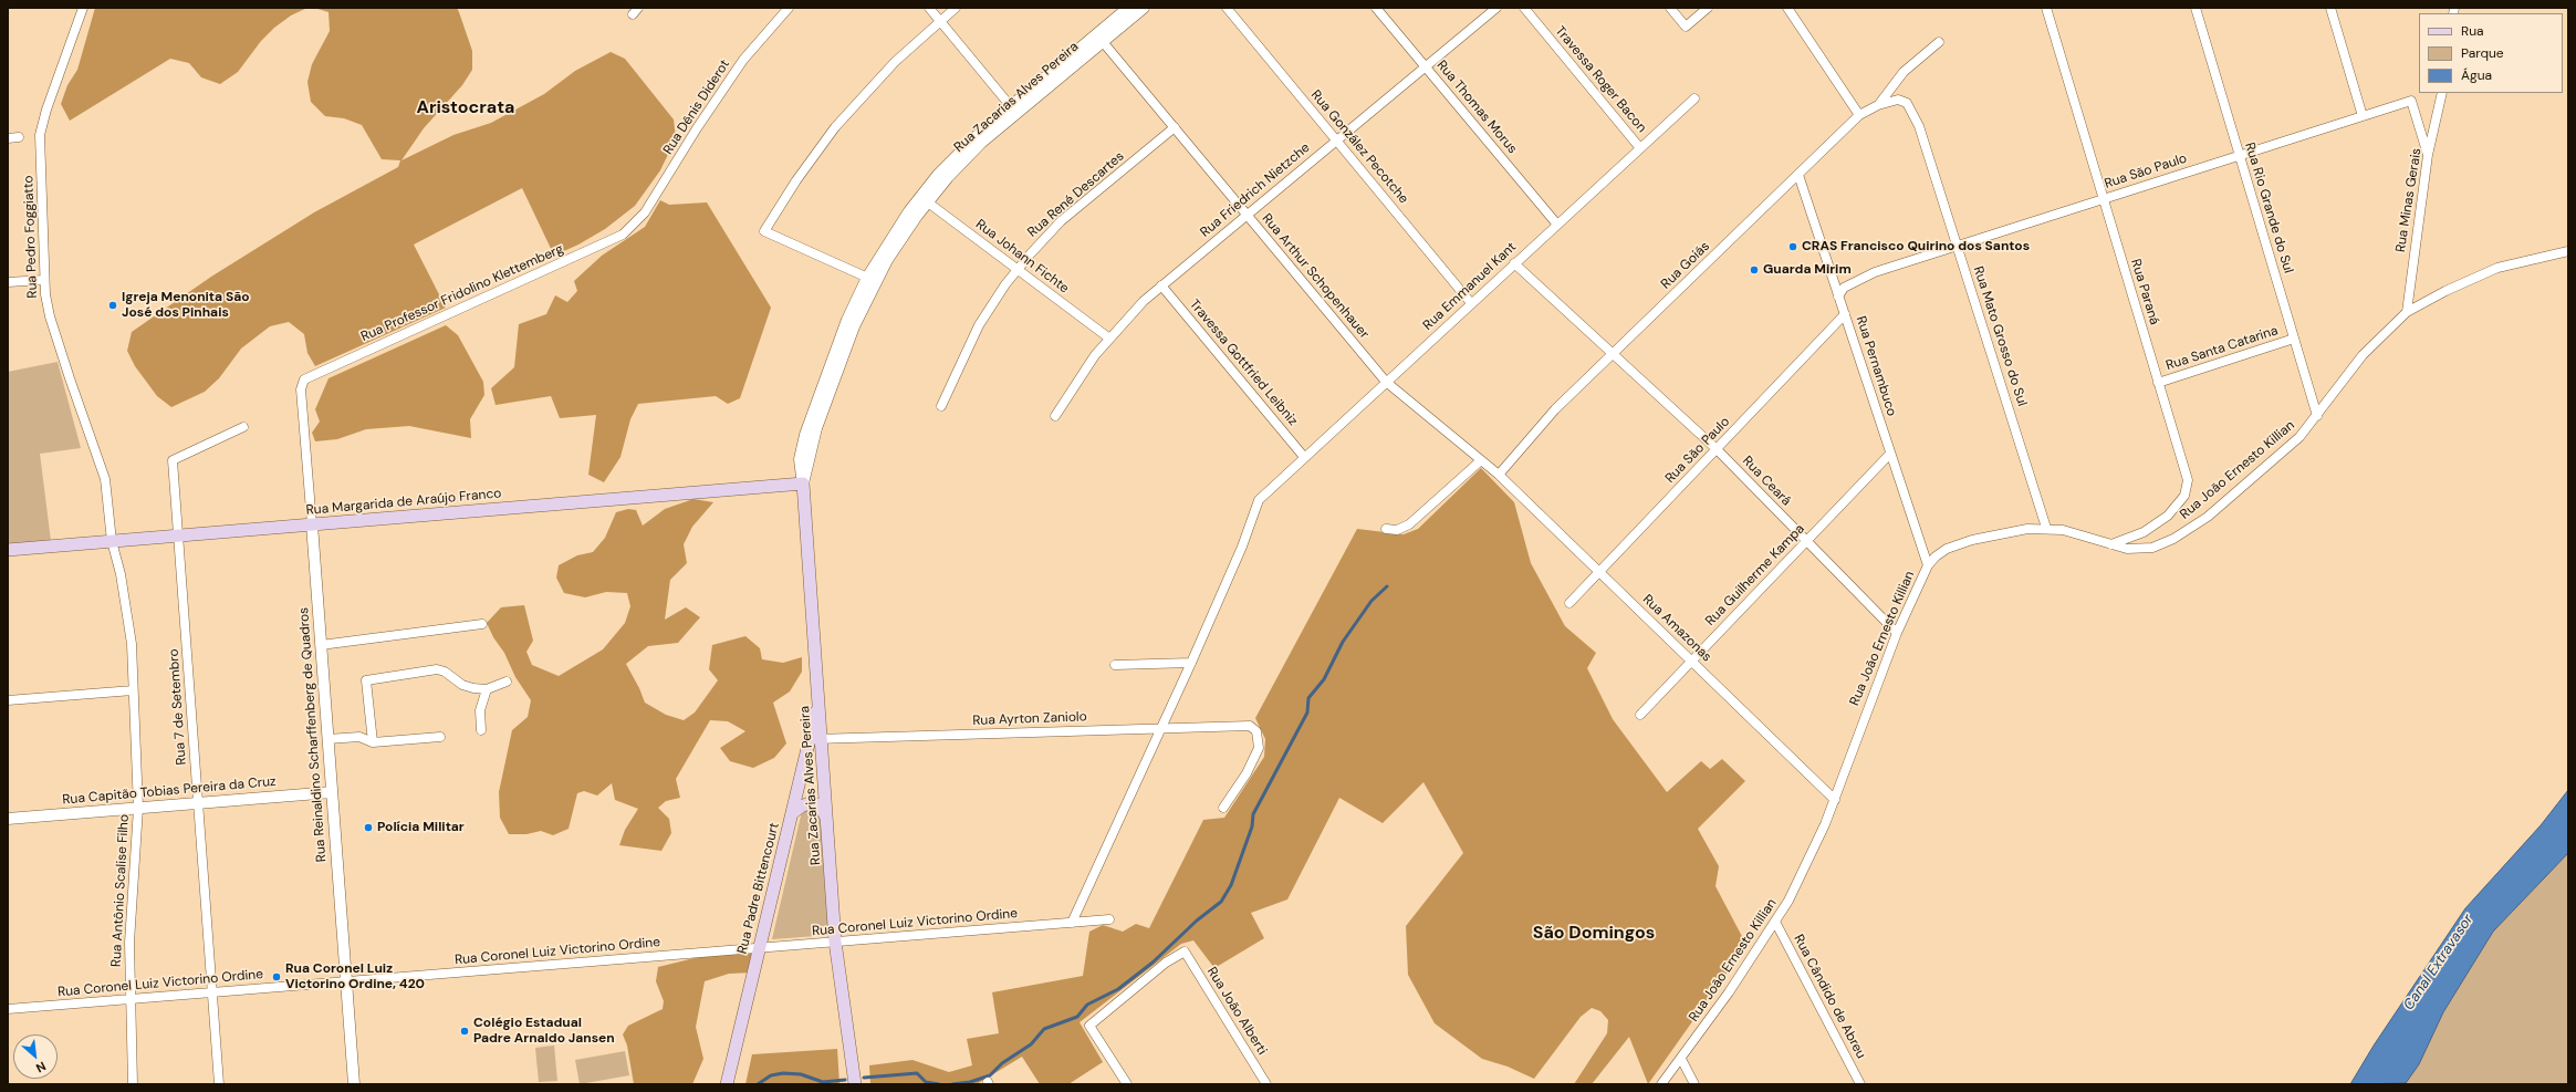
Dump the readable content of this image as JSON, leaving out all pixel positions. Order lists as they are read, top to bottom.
{
  "streets": {
    "main road": ["Rua Zacarias Alves Pereira", "Rua Margarida de Araújo Franco", "Rua Padre Bittencourt"],
    "street": [
      "Travessa Roger Bacon",
      "Rua Dênis Diderot",
      "Rua Thomas Morus",
      "Rua González Pecotche",
      "Rua São Paulo",
      "Rua Friedrich Nietzche",
      "Rua René Descartes",
      "Rua Minas Gerais",
      "Rua Rio Grande do Sul",
      "Rua Pedro Foggiatto",
      "Rua Johann Fichte",
      "Rua Goiás",
      "Rua Arthur Schopenhauer",
      "Rua Emmanuel Kant",
      "Rua Paraná",
      "Rua Professor Fridolino Klettemberg",
      "Rua Mato Grosso do Sul",
      "Rua Santa Catarina",
      "Travessa Gottfried Leibniz",
      "Rua Pernambuco",
      "Rua João Ernesto Killian",
      "Rua Ceará",
      "Rua Guilherme Kampa",
      "Rua Amazonas",
      "Rua 7 de Setembro",
      "Rua Ayrton Zaniolo",
      "Rua Reinaldino Scharffenberg de Quadros",
      "Rua Capitão Tobias Pereira da Cruz",
      "Rua Antônio Scalise Filho",
      "Rua Coronel Luiz Victorino Ordine",
      "Rua Cândido de Abreu",
      "Rua João Alberti"
    ]
  },
  "crossings": [
    ["Travessa Roger Bacon", "Rua Emmanuel Kant"],
    ["Rua Zacarias Alves Pereira", "Rua Johann Fichte"],
    ["Rua Zacarias Alves Pereira", "Rua Arthur Schopenhauer"],
    ["Rua Zacarias Alves Pereira", "Rua Margarida de Araújo Franco"],
    ["Rua Zacarias Alves Pereira", "Rua Ayrton Zaniolo"],
    ["Rua Zacarias Alves Pereira", "Rua Padre Bittencourt"],
    ["Rua Zacarias Alves Pereira", "Rua Coronel Luiz Victorino Ordine"],
    ["Rua Dênis Diderot", "Rua Professor Fridolino Klettemberg"],
    ["Rua Thomas Morus", "Rua Friedrich Nietzche"],
    ["Rua Thomas Morus", "Rua Emmanuel Kant"],
    ["Rua González Pecotche", "Rua Friedrich Nietzche"],
    ["Rua González Pecotche", "Rua Emmanuel Kant"],
    ["Rua São Paulo", "Rua Minas Gerais"],
    ["Rua São Paulo", "Rua Rio Grande do Sul"],
    ["Rua São Paulo", "Rua Paraná"],
    ["Rua São Paulo", "Rua Mato Grosso do Sul"],
    ["Rua São Paulo", "Rua Pernambuco"],
    ["Rua São Paulo", "Rua Ceará"],
    ["Rua São Paulo", "Rua Amazonas"],
    ["Rua Friedrich Nietzche", "Rua Johann Fichte"],
    ["Rua Friedrich Nietzche", "Rua Arthur Schopenhauer"],
    ["Rua Friedrich Nietzche", "Travessa Gottfried Leibniz"],
    ["Rua René Descartes", "Rua Johann Fichte"],
    ["Rua René Descartes", "Rua Arthur Schopenhauer"],
    ["Rua Minas Gerais", "Rua João Ernesto Killian"],
    ["Rua Rio Grande do Sul", "Rua Santa Catarina"],
    ["Rua Rio Grande do Sul", "Rua João Ernesto Killian"],
    ["Rua Pedro Foggiatto", "Rua Margarida de Araújo Franco"],
    ["Rua Pedro Foggiatto", "Rua Antônio Scalise Filho"],
    ["Rua Goiás", "Rua Arthur Schopenhauer"],
    ["Rua Goiás", "Rua Mato Grosso do Sul"],
    ["Rua Goiás", "Rua Pernambuco"],
    ["Rua Goiás", "Rua Ceará"],
    ["Rua Goiás", "Rua Amazonas"],
    ["Rua Arthur Schopenhauer", "Rua Emmanuel Kant"],
    ["Rua Arthur Schopenhauer", "Rua Amazonas"],
    ["Rua Emmanuel Kant", "Travessa Gottfried Leibniz"],
    ["Rua Emmanuel Kant", "Rua Ceará"],
    ["Rua Emmanuel Kant", "Rua Ayrton Zaniolo"],
    ["Rua Emmanuel Kant", "Rua Coronel Luiz Victorino Ordine"],
    ["Rua Paraná", "Rua Santa Catarina"],
    ["Rua Paraná", "Rua João Ernesto Killian"],
    ["Rua Professor Fridolino Klettemberg", "Rua Reinaldino Scharffenberg de Quadros"],
    ["Rua Mato Grosso do Sul", "Rua João Ernesto Killian"],
    ["Rua Pernambuco", "Rua João Ernesto Killian"],
    ["Rua Pernambuco", "Rua Guilherme Kampa"],
    ["Rua João Ernesto Killian", "Rua Ceará"],
    ["Rua João Ernesto Killian", "Rua Amazonas"],
    ["Rua João Ernesto Killian", "Rua Cândido de Abreu"],
    ["Rua Ceará", "Rua Guilherme Kampa"],
    ["Rua Margarida de Araújo Franco", "Rua 7 de Setembro"],
    ["Rua Margarida de Araújo Franco", "Rua Reinaldino Scharffenberg de Quadros"],
    ["Rua Margarida de Araújo Franco", "Rua Antônio Scalise Filho"],
    ["Rua Guilherme Kampa", "Rua Amazonas"],
    ["Rua 7 de Setembro", "Rua Capitão Tobias Pereira da Cruz"],
    ["Rua 7 de Setembro", "Rua Coronel Luiz Victorino Ordine"],
    ["Rua Ayrton Zaniolo", "Rua Padre Bittencourt"],
    ["Rua Reinaldino Scharffenberg de Quadros", "Rua Capitão Tobias Pereira da Cruz"],
    ["Rua Reinaldino Scharffenberg de Quadros", "Rua Coronel Luiz Victorino Ordine"],
    ["Rua Capitão Tobias Pereira da Cruz", "Rua Antônio Scalise Filho"],
    ["Rua Padre Bittencourt", "Rua Coronel Luiz Victorino Ordine"],
    ["Rua Antônio Scalise Filho", "Rua Coronel Luiz Victorino Ordine"]
  ],
  "districts": ["Aristocrata", "São Domingos"],
  "water": ["Canal Extravasor"],
  "places": [
    "CRAS Francisco Quirino dos Santos",
    "Guarda Mirim",
    "Igreja Menonita São José dos Pinhais",
    "Polícia Militar",
    "Rua Coronel Luiz Victorino Ordine, 420",
    "Colégio Estadual Padre Arnaldo Jansen"
  ],
  "legend": ["Rua", "Parque", "Água"],
  "north": "bottom right"
}
